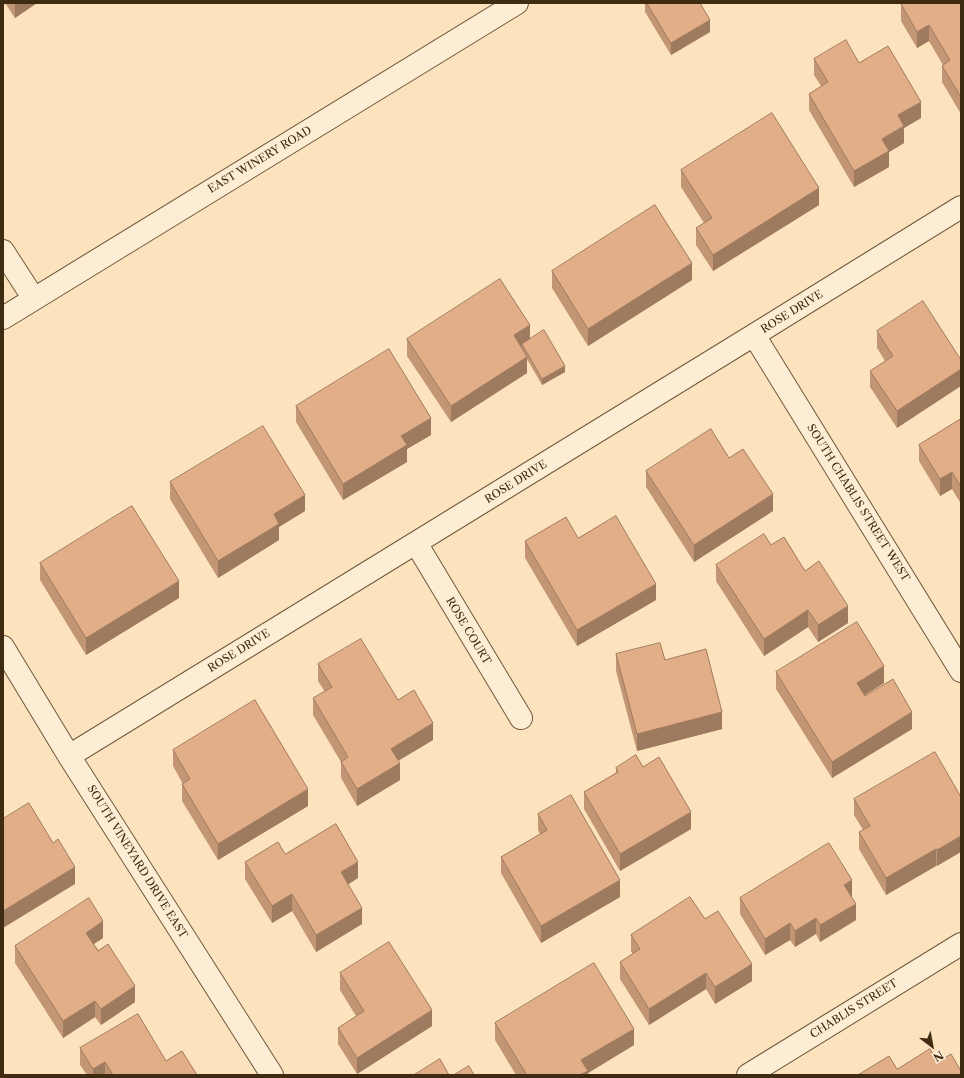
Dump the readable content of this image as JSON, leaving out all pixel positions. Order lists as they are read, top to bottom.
{
  "streets": {
    "street": [
      "EAST WINERY ROAD",
      "ROSE DRIVE",
      "SOUTH CHABLIS STREET WEST",
      "ROSE COURT",
      "SOUTH VINEYARD DRIVE EAST",
      "CHABLIS STREET"
    ]
  },
  "crossings": [
    ["ROSE DRIVE", "SOUTH CHABLIS STREET WEST"],
    ["ROSE DRIVE", "ROSE COURT"],
    ["ROSE DRIVE", "SOUTH VINEYARD DRIVE EAST"]
  ],
  "north": "bottom right"
}
